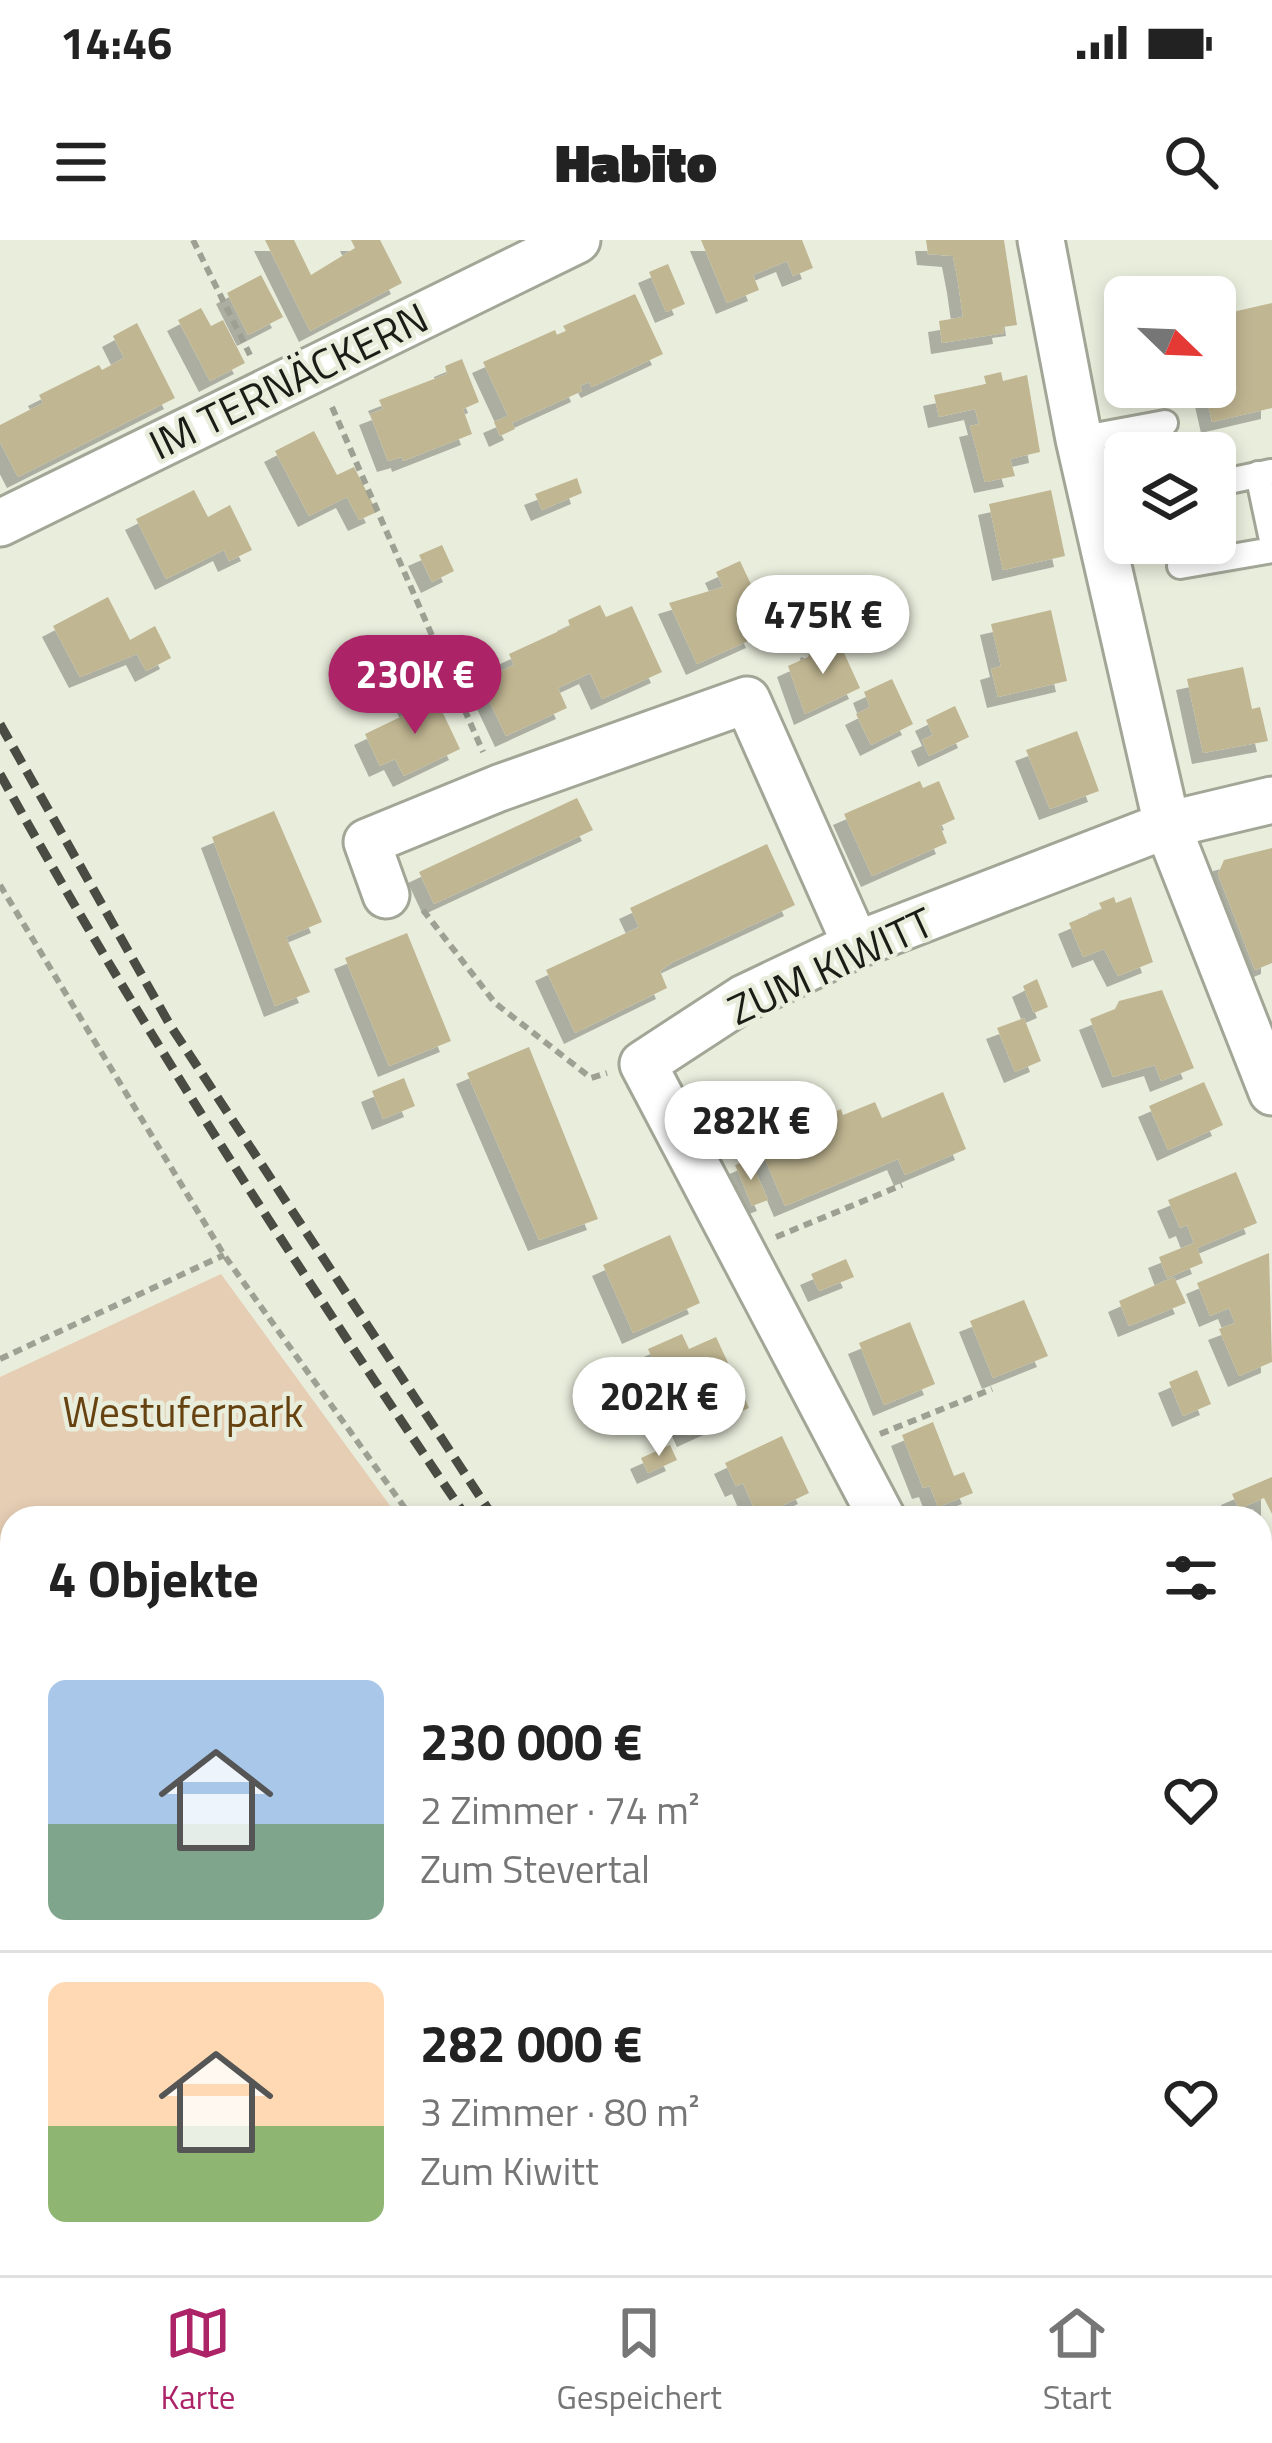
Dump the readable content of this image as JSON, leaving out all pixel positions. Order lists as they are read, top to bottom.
{
  "streets": {
    "street": ["IM TERNÄCKERN", "ZUM KIWITT"]
  },
  "parks": ["Westuferpark"],
  "north": "bottom right",
  "page": {
    "status": "14:46",
    "header": "Habito",
    "price": [
      "475K €",
      "230K €",
      "282K €",
      "202K €"
    ],
    "heading": "4 Objekte",
    "list": [
      {
        "name": "230 000 €",
        "note": "2 Zimmer · 74 m² · Zum Stevertal"
      },
      {
        "name": "282 000 €",
        "note": "3 Zimmer · 80 m² · Zum Kiwitt"
      }
    ],
    "tabs": ["Karte", "Gespeichert", "Start"]
  }
}
